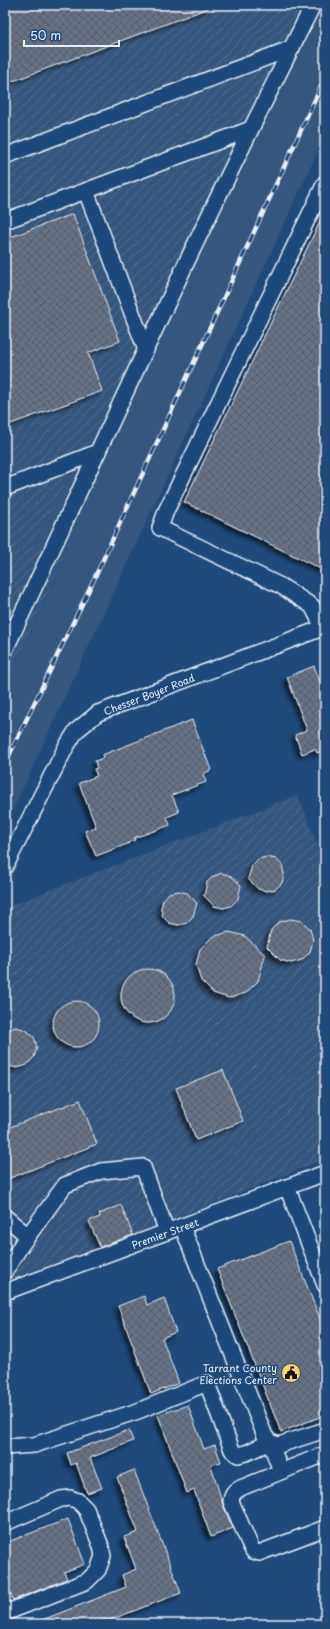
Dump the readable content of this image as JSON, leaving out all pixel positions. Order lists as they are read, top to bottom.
{
  "streets": {
    "street": ["Chesser Boyer Road", "Premier Street"]
  },
  "places": {
    "public building": ["Tarrant County Elections Center"]
  },
  "scale_bar": "50 m"
}
